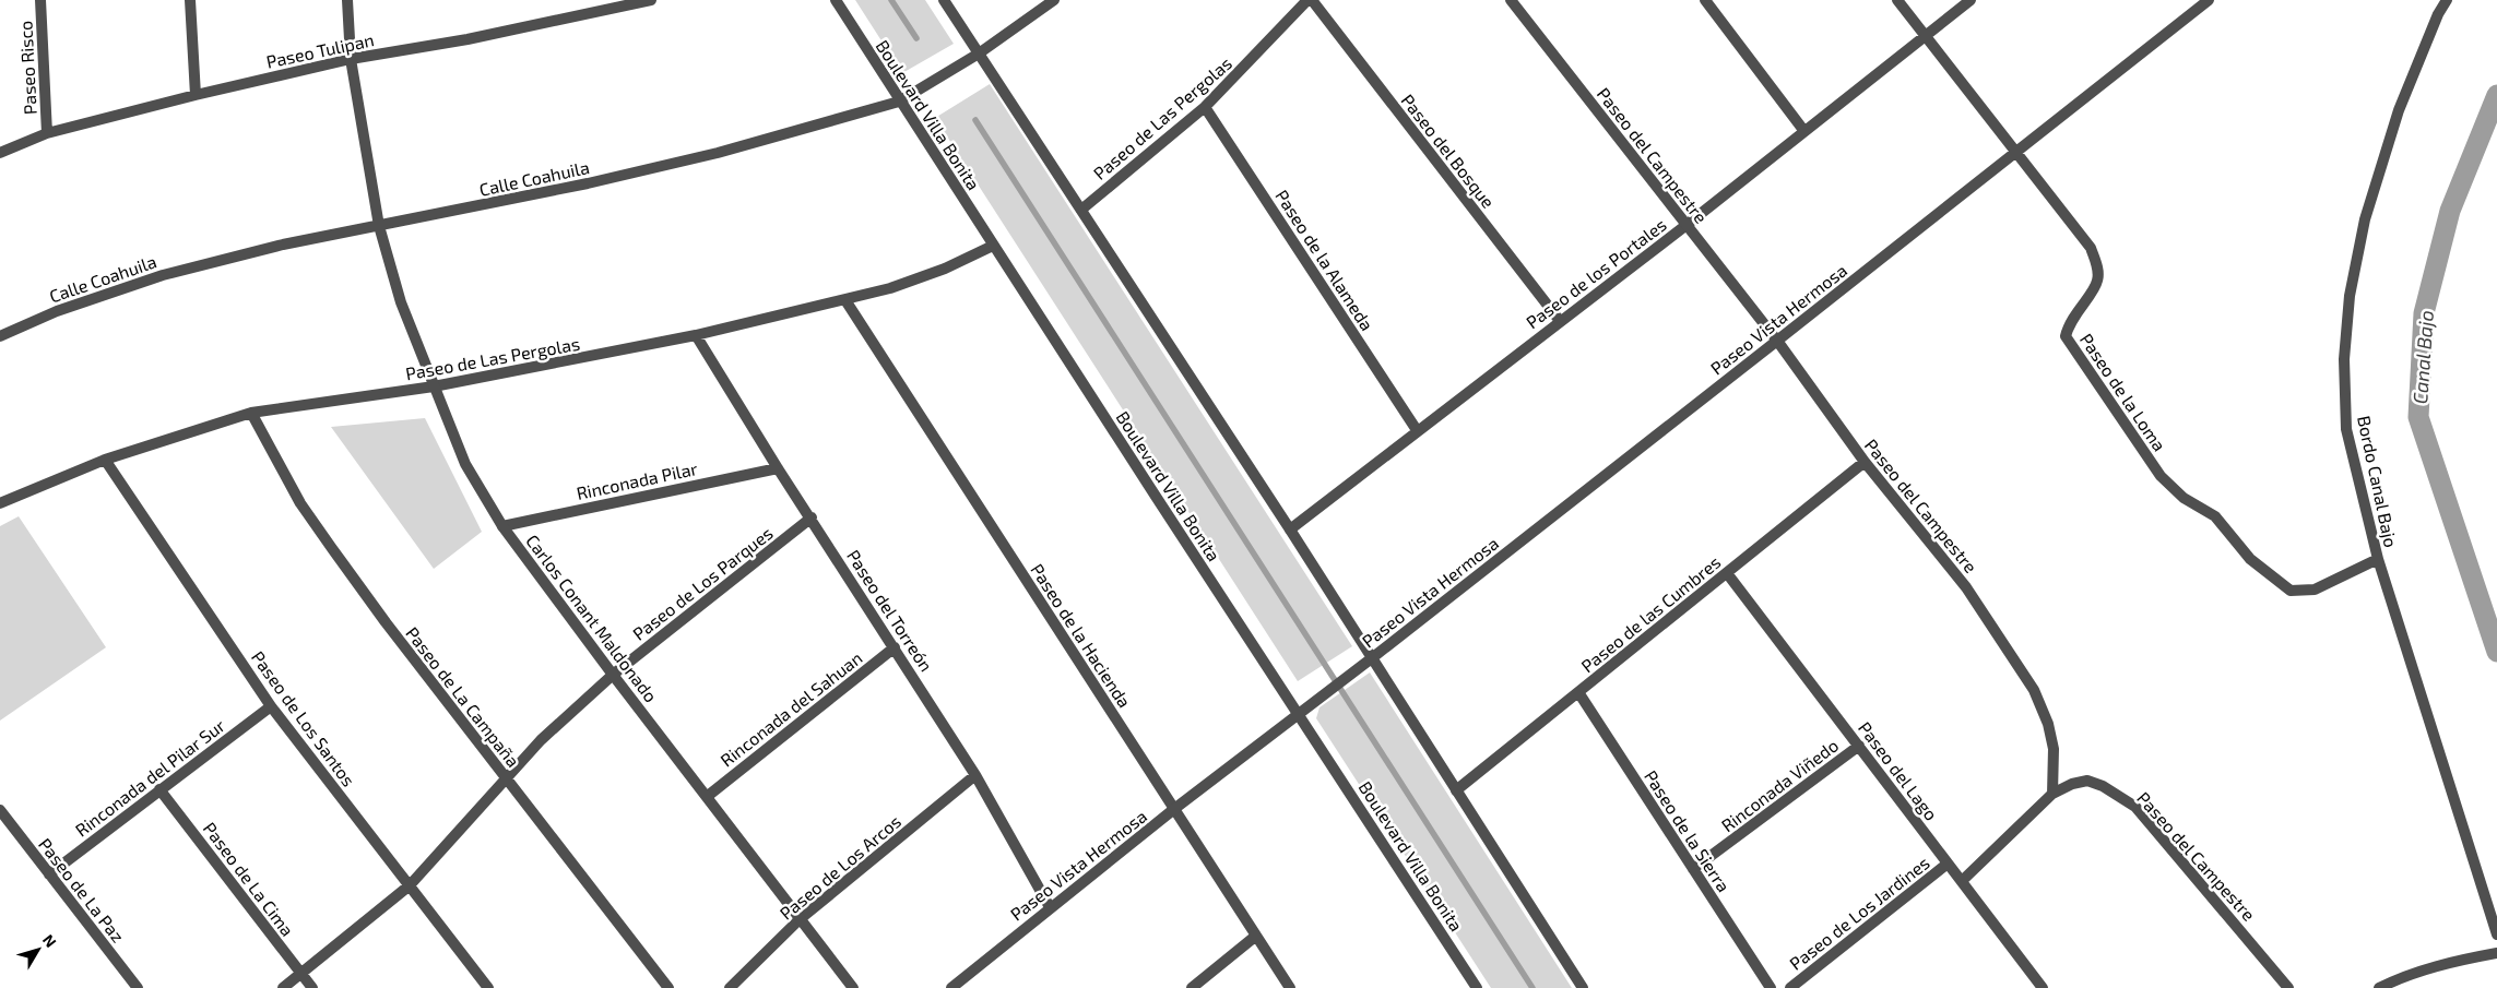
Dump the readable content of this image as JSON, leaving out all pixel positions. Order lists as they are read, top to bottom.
{
  "streets": {
    "street": [
      "Paseo Tulipan",
      "Paseo Risco",
      "Boulevard Villa Bonita",
      "Paseo de Las Pergolas",
      "Paseo del Bosque",
      "Paseo del Campestre",
      "Calle Coahuila",
      "Paseo de la Alameda",
      "Paseo de los Portales",
      "Paseo Vista Hermosa",
      "Paseo de la Loma",
      "Rinconada Pilar",
      "Bordo Canal Bajo",
      "Paseo de Los Parques",
      "Paseo del Torreón",
      "Paseo de las Cumbres",
      "Carlos Conant Maldonado",
      "Paseo de la Hacienda",
      "Paseo de La Campaña",
      "Rinconada del Sahuan",
      "Paseo de Los Santos",
      "Paseo del Lago",
      "Rinconada del Pilar Sur",
      "Rinconada Viñedo",
      "Paseo de la Sierra",
      "Paseo de Los Arcos",
      "Paseo de La Cima",
      "Paseo de La Paz",
      "Paseo de Los Jardines"
    ]
  },
  "crossings": [
    ["Paseo Tulipan", "Paseo Risco"],
    ["Paseo Tulipan", "Carlos Conant Maldonado"],
    ["Boulevard Villa Bonita", "Paseo de Las Pergolas"],
    ["Boulevard Villa Bonita", "Calle Coahuila"],
    ["Boulevard Villa Bonita", "Paseo Vista Hermosa"],
    ["Paseo de Las Pergolas", "Paseo de la Alameda"],
    ["Paseo de Las Pergolas", "Paseo del Torreón"],
    ["Paseo de Las Pergolas", "Carlos Conant Maldonado"],
    ["Paseo de Las Pergolas", "Paseo de la Hacienda"],
    ["Paseo de Las Pergolas", "Paseo de La Campaña"],
    ["Paseo de Las Pergolas", "Paseo de Los Santos"],
    ["Paseo del Bosque", "Paseo de los Portales"],
    ["Paseo del Campestre", "Paseo de los Portales"],
    ["Paseo del Campestre", "Paseo Vista Hermosa"],
    ["Paseo del Campestre", "Paseo de las Cumbres"],
    ["Calle Coahuila", "Carlos Conant Maldonado"],
    ["Paseo de la Alameda", "Paseo de los Portales"],
    ["Paseo de los Portales", "Paseo de la Loma"],
    ["Paseo Vista Hermosa", "Paseo de la Loma"],
    ["Paseo Vista Hermosa", "Paseo del Torreón"],
    ["Paseo Vista Hermosa", "Paseo de la Hacienda"],
    ["Paseo de la Loma", "Bordo Canal Bajo"],
    ["Rinconada Pilar", "Paseo del Torreón"],
    ["Rinconada Pilar", "Carlos Conant Maldonado"],
    ["Paseo de Los Parques", "Paseo del Torreón"],
    ["Paseo de Los Parques", "Carlos Conant Maldonado"],
    ["Paseo de Los Parques", "Paseo de La Campaña"],
    ["Paseo de Los Parques", "Paseo de Los Santos"],
    ["Paseo de Los Parques", "Paseo de La Cima"],
    ["Paseo del Torreón", "Rinconada del Sahuan"],
    ["Paseo del Torreón", "Paseo de Los Arcos"],
    ["Paseo de las Cumbres", "Paseo del Lago"],
    ["Paseo de las Cumbres", "Paseo de la Sierra"],
    ["Carlos Conant Maldonado", "Rinconada del Sahuan"],
    ["Carlos Conant Maldonado", "Paseo de Los Arcos"],
    ["Paseo de Los Santos", "Rinconada del Pilar Sur"],
    ["Paseo del Lago", "Rinconada Viñedo"],
    ["Paseo del Lago", "Paseo de Los Jardines"],
    ["Rinconada del Pilar Sur", "Paseo de La Cima"],
    ["Rinconada del Pilar Sur", "Paseo de La Paz"],
    ["Rinconada Viñedo", "Paseo de la Sierra"]
  ],
  "water": ["Canal Bajo"],
  "north": "top right"
}
